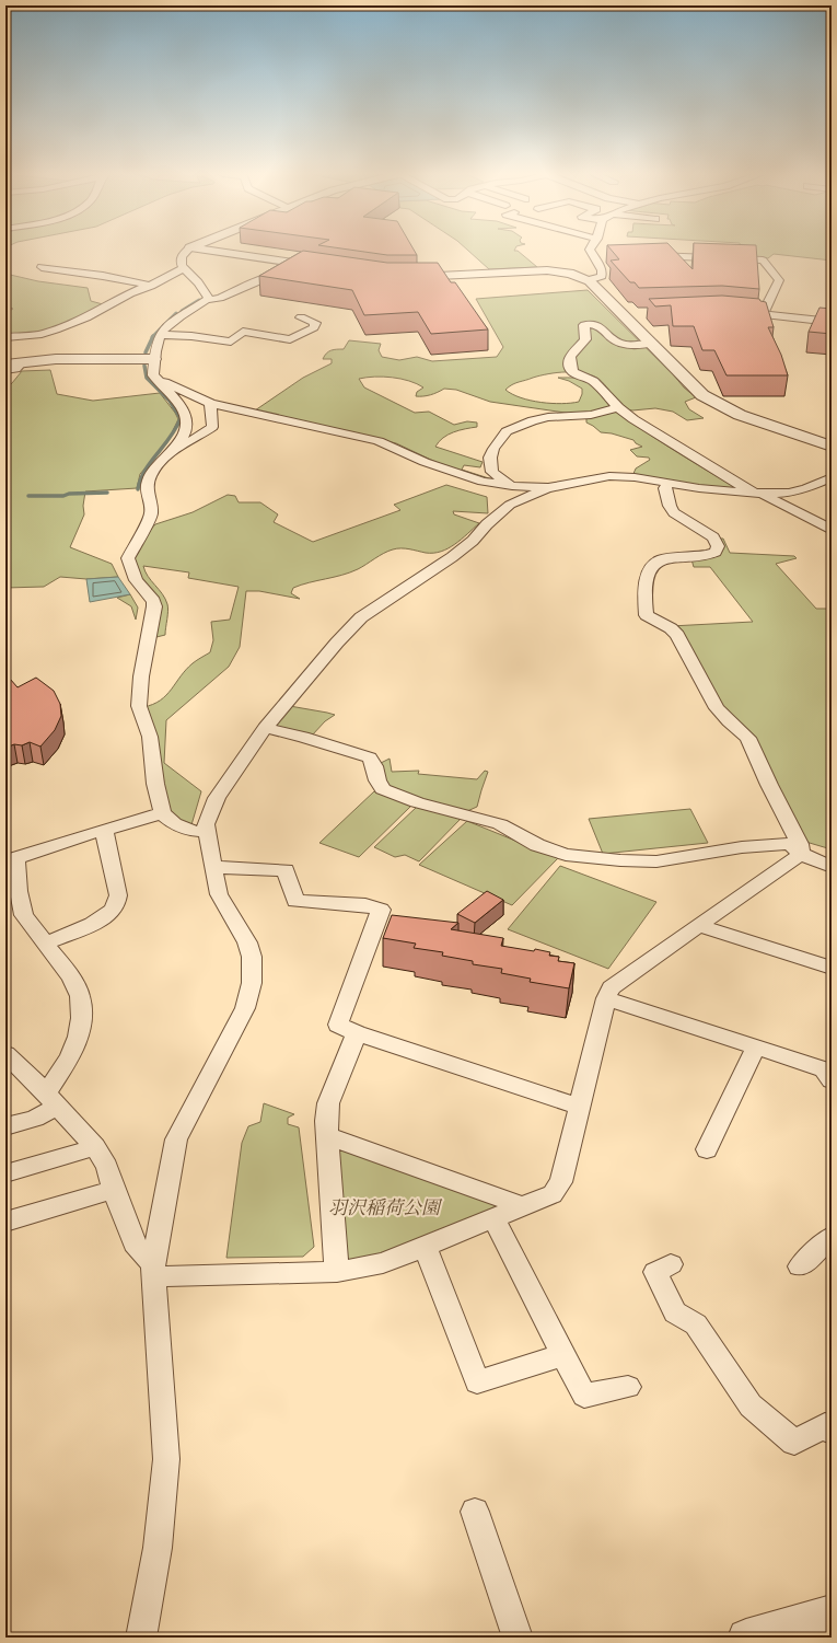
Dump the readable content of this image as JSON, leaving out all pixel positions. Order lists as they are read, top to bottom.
{
  "parks": ["羽沢稲荷公園"]
}
